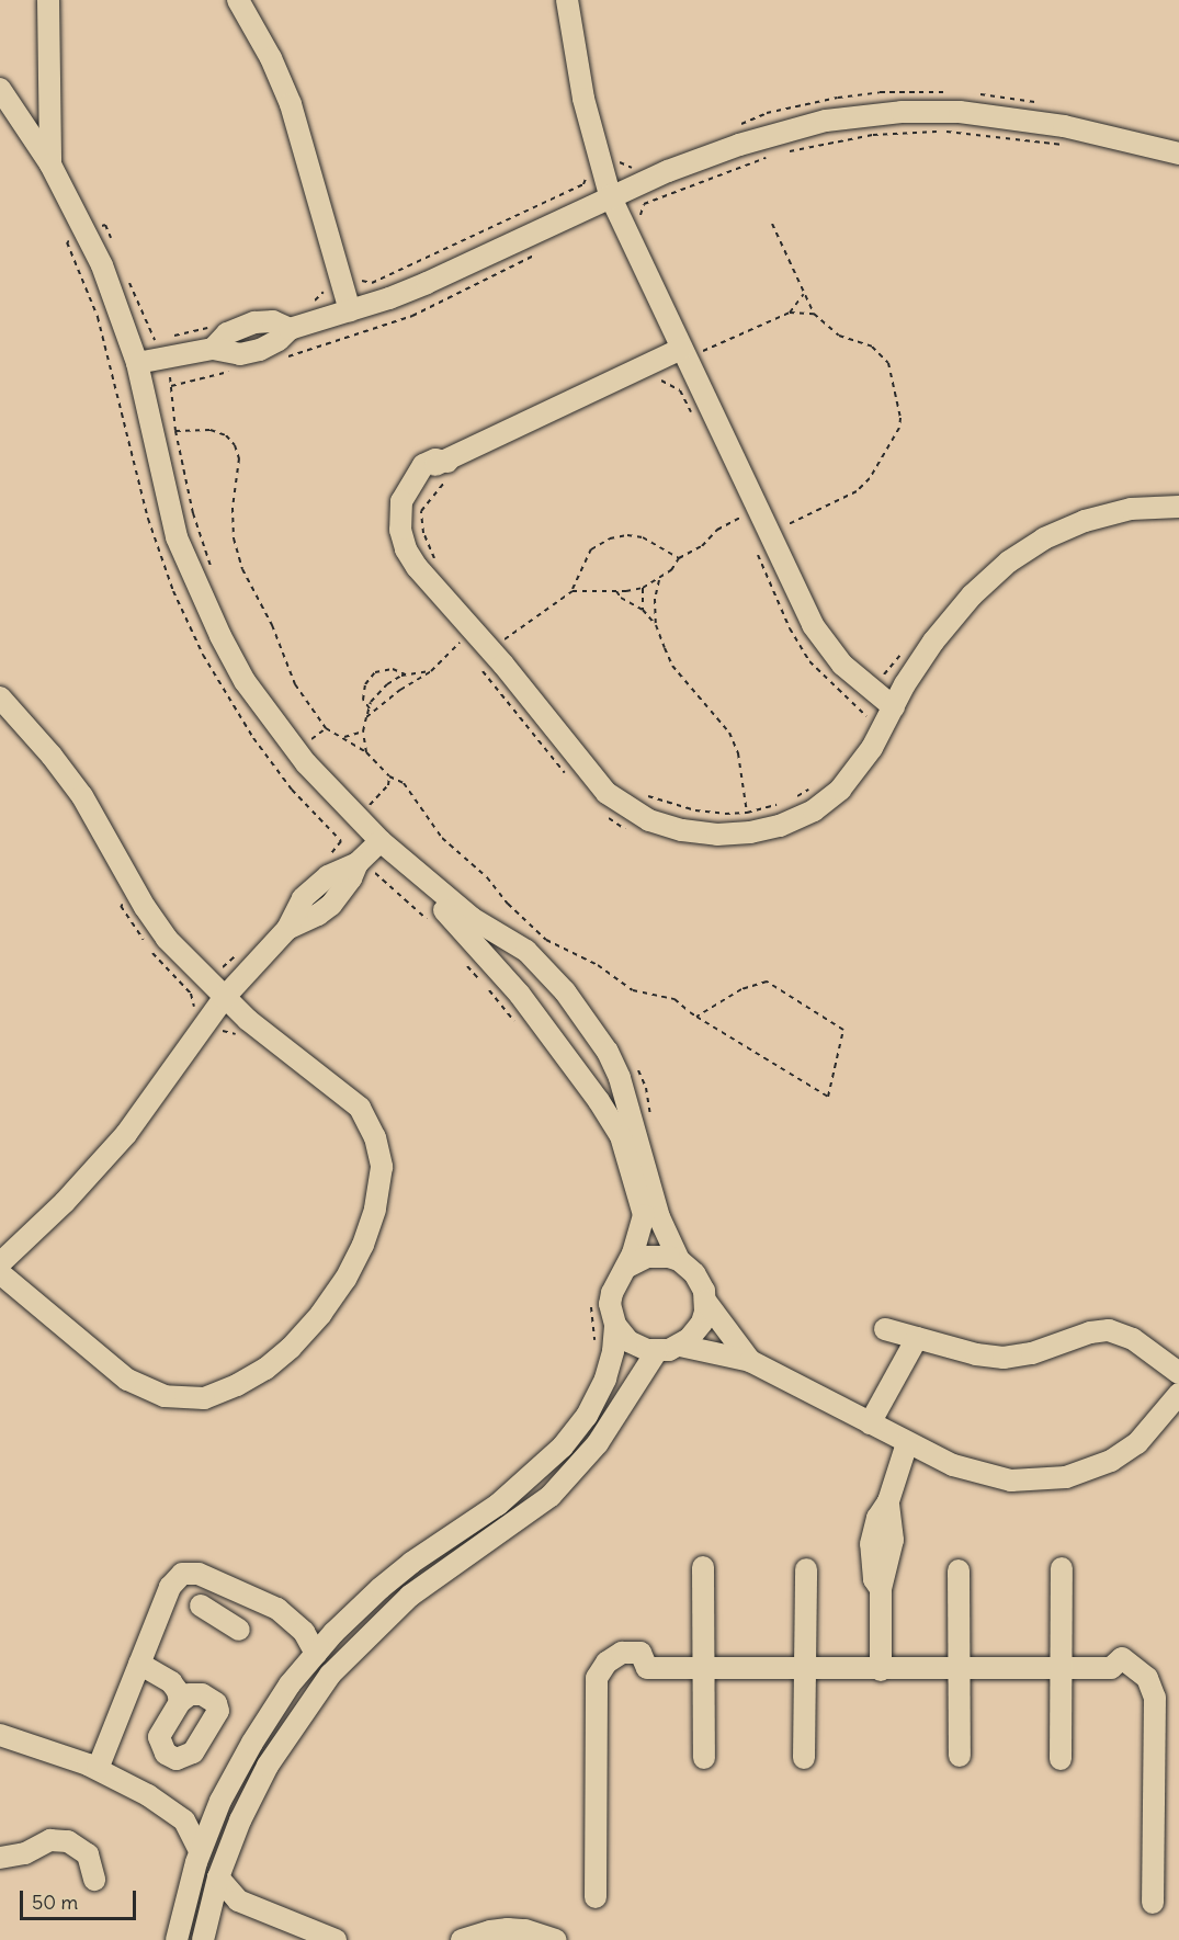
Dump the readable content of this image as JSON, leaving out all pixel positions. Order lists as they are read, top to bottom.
{
  "scale_bar": "50 m"
}
